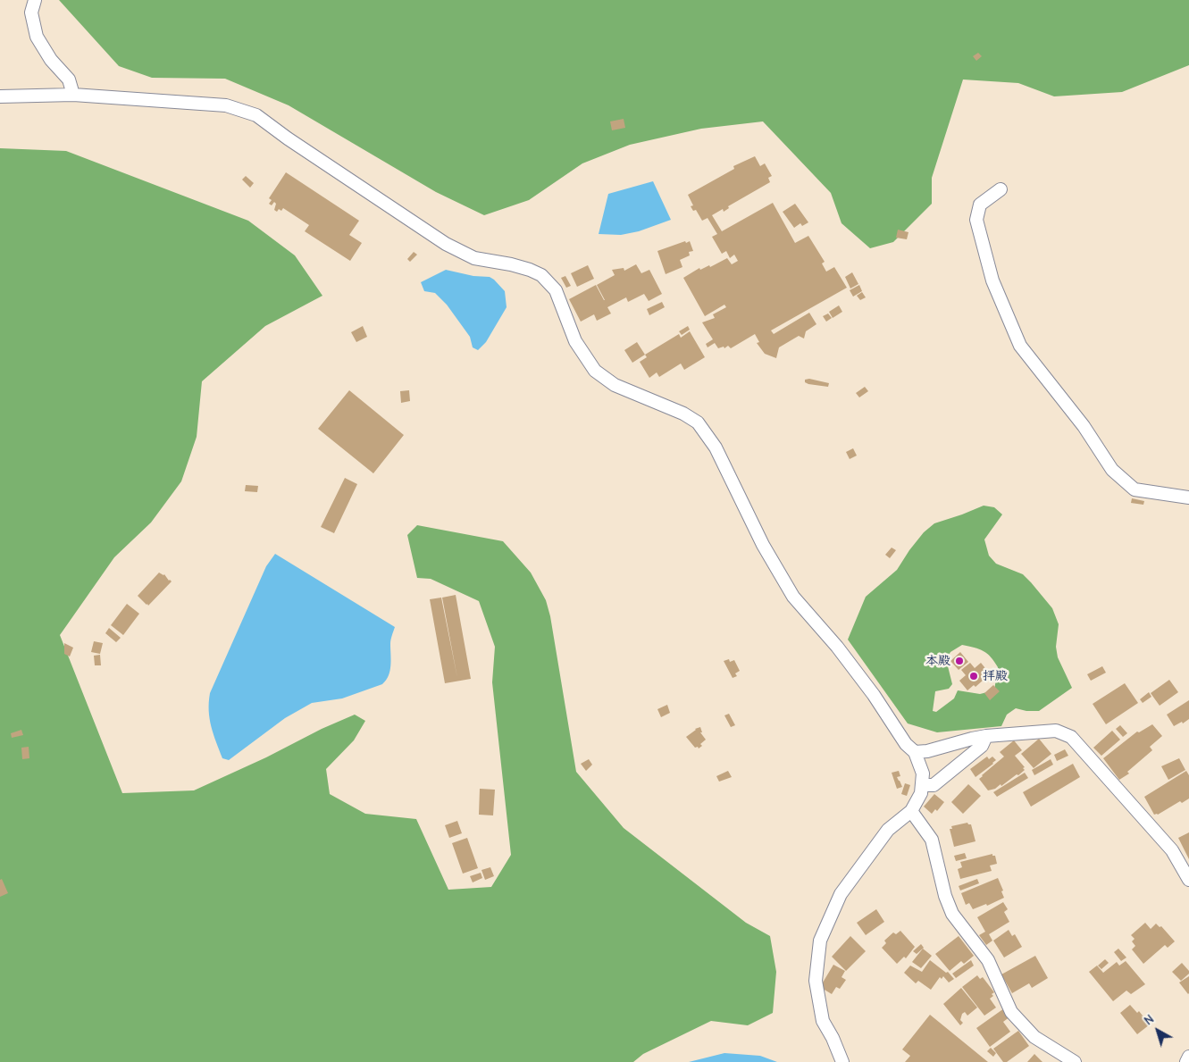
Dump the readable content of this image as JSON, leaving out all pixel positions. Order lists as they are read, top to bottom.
{
  "places": ["本殿", "拝殿"],
  "north": "top left"
}
